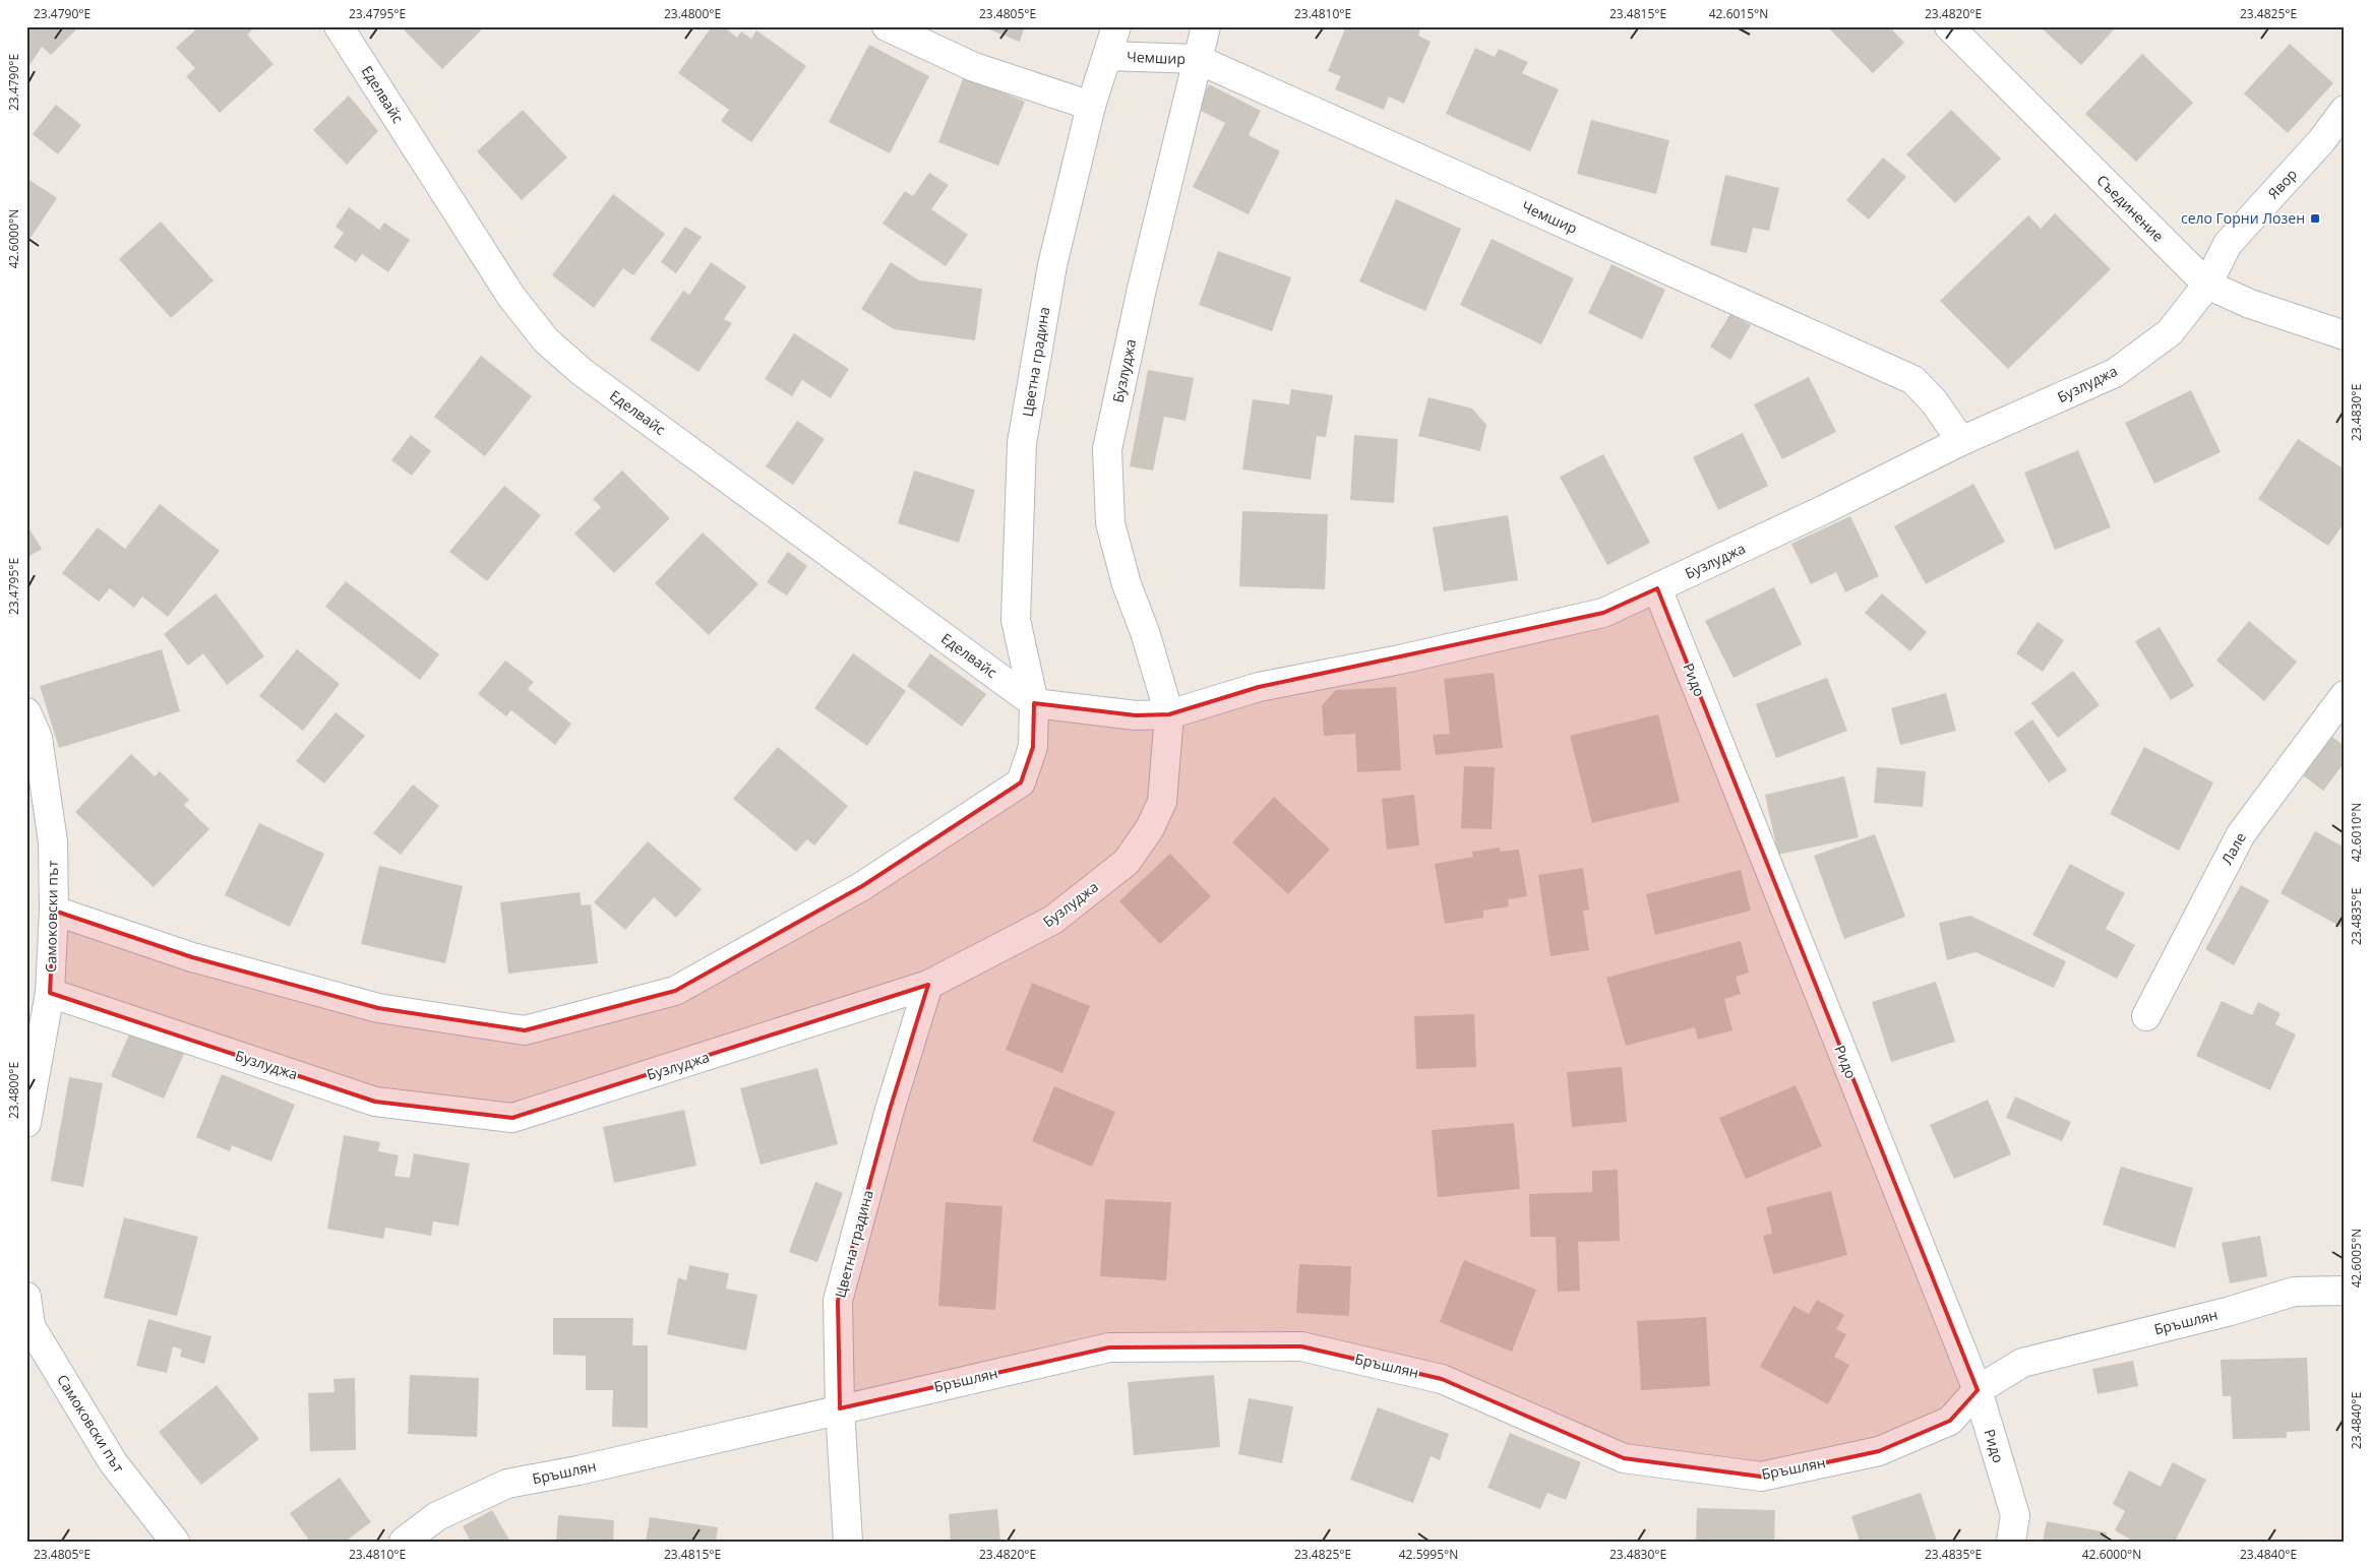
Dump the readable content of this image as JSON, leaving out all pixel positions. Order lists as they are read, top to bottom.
{
  "streets": {
    "street": [
      "Чемшир",
      "Еделвайс",
      "Явор",
      "Съединение",
      "Цветна градина",
      "Бузлуджа",
      "Ридо",
      "Лале",
      "Самоковски път",
      "Бръшлян"
    ]
  },
  "crossings": [
    ["Чемшир", "Цветна градина"],
    ["Чемшир", "Бузлуджа"],
    ["Еделвайс", "Цветна градина"],
    ["Еделвайс", "Бузлуджа"],
    ["Явор", "Съединение"],
    ["Явор", "Бузлуджа"],
    ["Съединение", "Бузлуджа"],
    ["Цветна градина", "Бузлуджа"],
    ["Цветна градина", "Бръшлян"],
    ["Бузлуджа", "Ридо"],
    ["Бузлуджа", "Самоковски път"],
    ["Ридо", "Бръшлян"]
  ],
  "places": {
    "transit": ["село Горни Лозен"]
  },
  "coordinates": [
    "23.4790°E",
    "23.4795°E",
    "23.4800°E",
    "23.4805°E",
    "23.4810°E",
    "23.4815°E",
    "42.6015°N",
    "23.4820°E",
    "23.4825°E",
    "42.6000°N",
    "23.4830°E",
    "42.6010°N",
    "23.4835°E",
    "42.6005°N",
    "23.4840°E",
    "42.5995°N"
  ]
}
